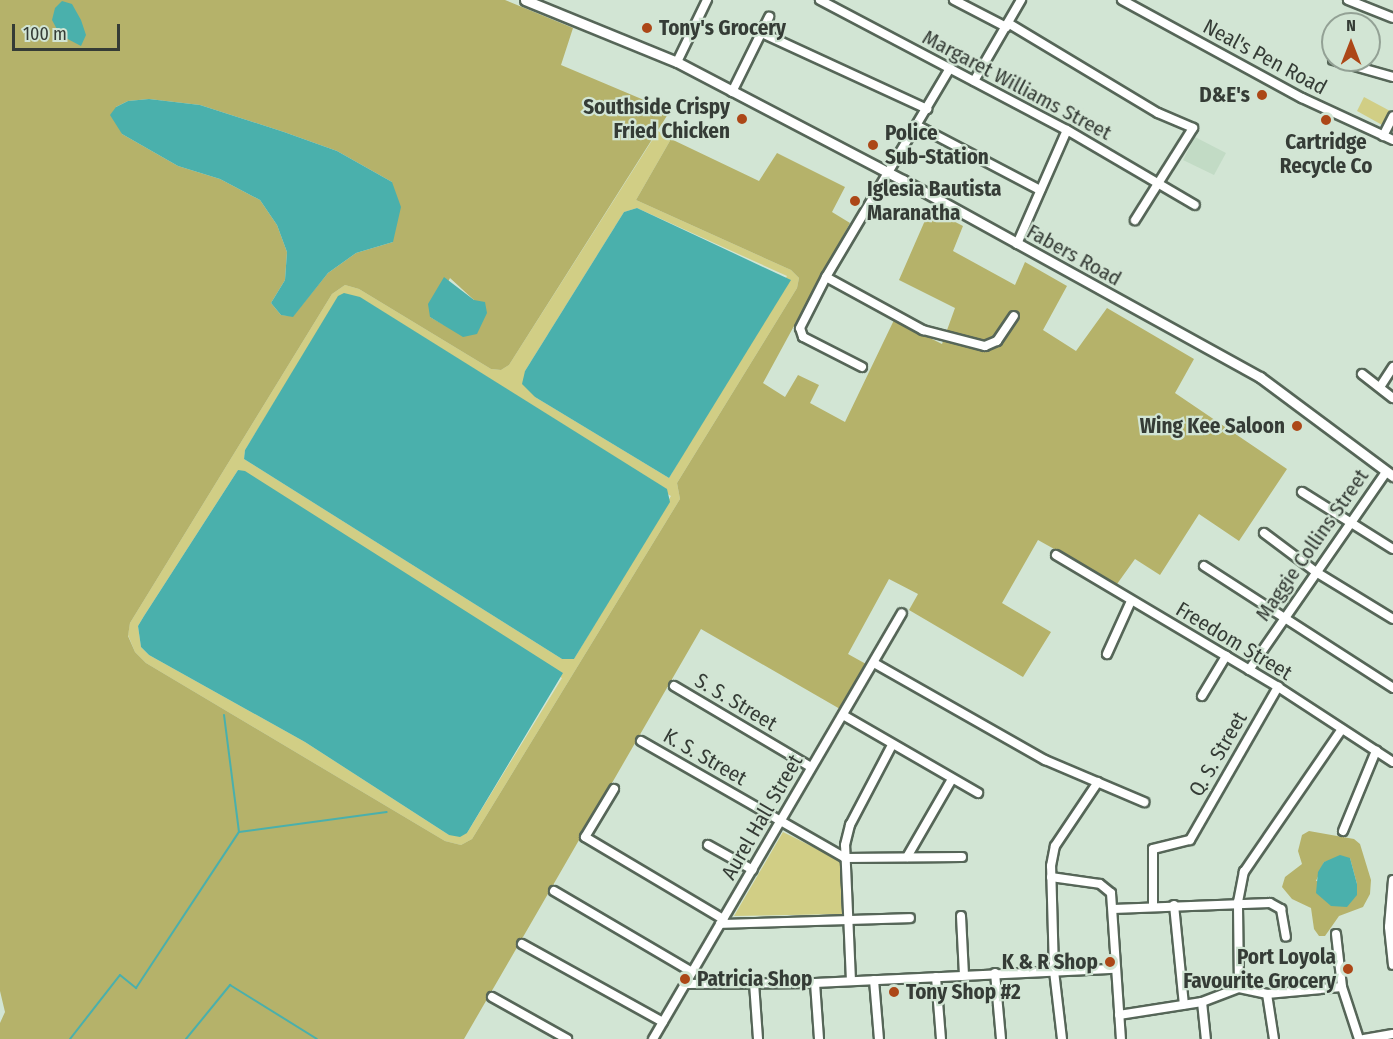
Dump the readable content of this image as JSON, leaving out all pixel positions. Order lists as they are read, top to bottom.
{
  "streets": {
    "main road": ["Fabers Road"],
    "street": [
      "Neal's Pen Road",
      "Margaret Williams Street",
      "Maggie Collins Street",
      "Freedom Street",
      "S. S. Street",
      "Q. S. Street",
      "K. S. Street",
      "Aurel Hall Street"
    ]
  },
  "crossings": [
    ["Fabers Road", "Maggie Collins Street"],
    ["Maggie Collins Street", "Freedom Street"],
    ["Freedom Street", "Q. S. Street"],
    ["S. S. Street", "Aurel Hall Street"],
    ["K. S. Street", "Aurel Hall Street"]
  ],
  "places": [
    "Tony's Grocery",
    "D&E's",
    "Southside Crispy Fried Chicken",
    "Cartridge Recycle Co",
    "Police Sub-Station",
    "Iglesia Bautista Maranatha",
    "Wing Kee Saloon",
    "K & R Shop",
    "Port Loyola Favourite Grocery",
    "Patricia Shop",
    "Tony Shop #2"
  ],
  "scale_bar": "100 m",
  "north": "top"
}
